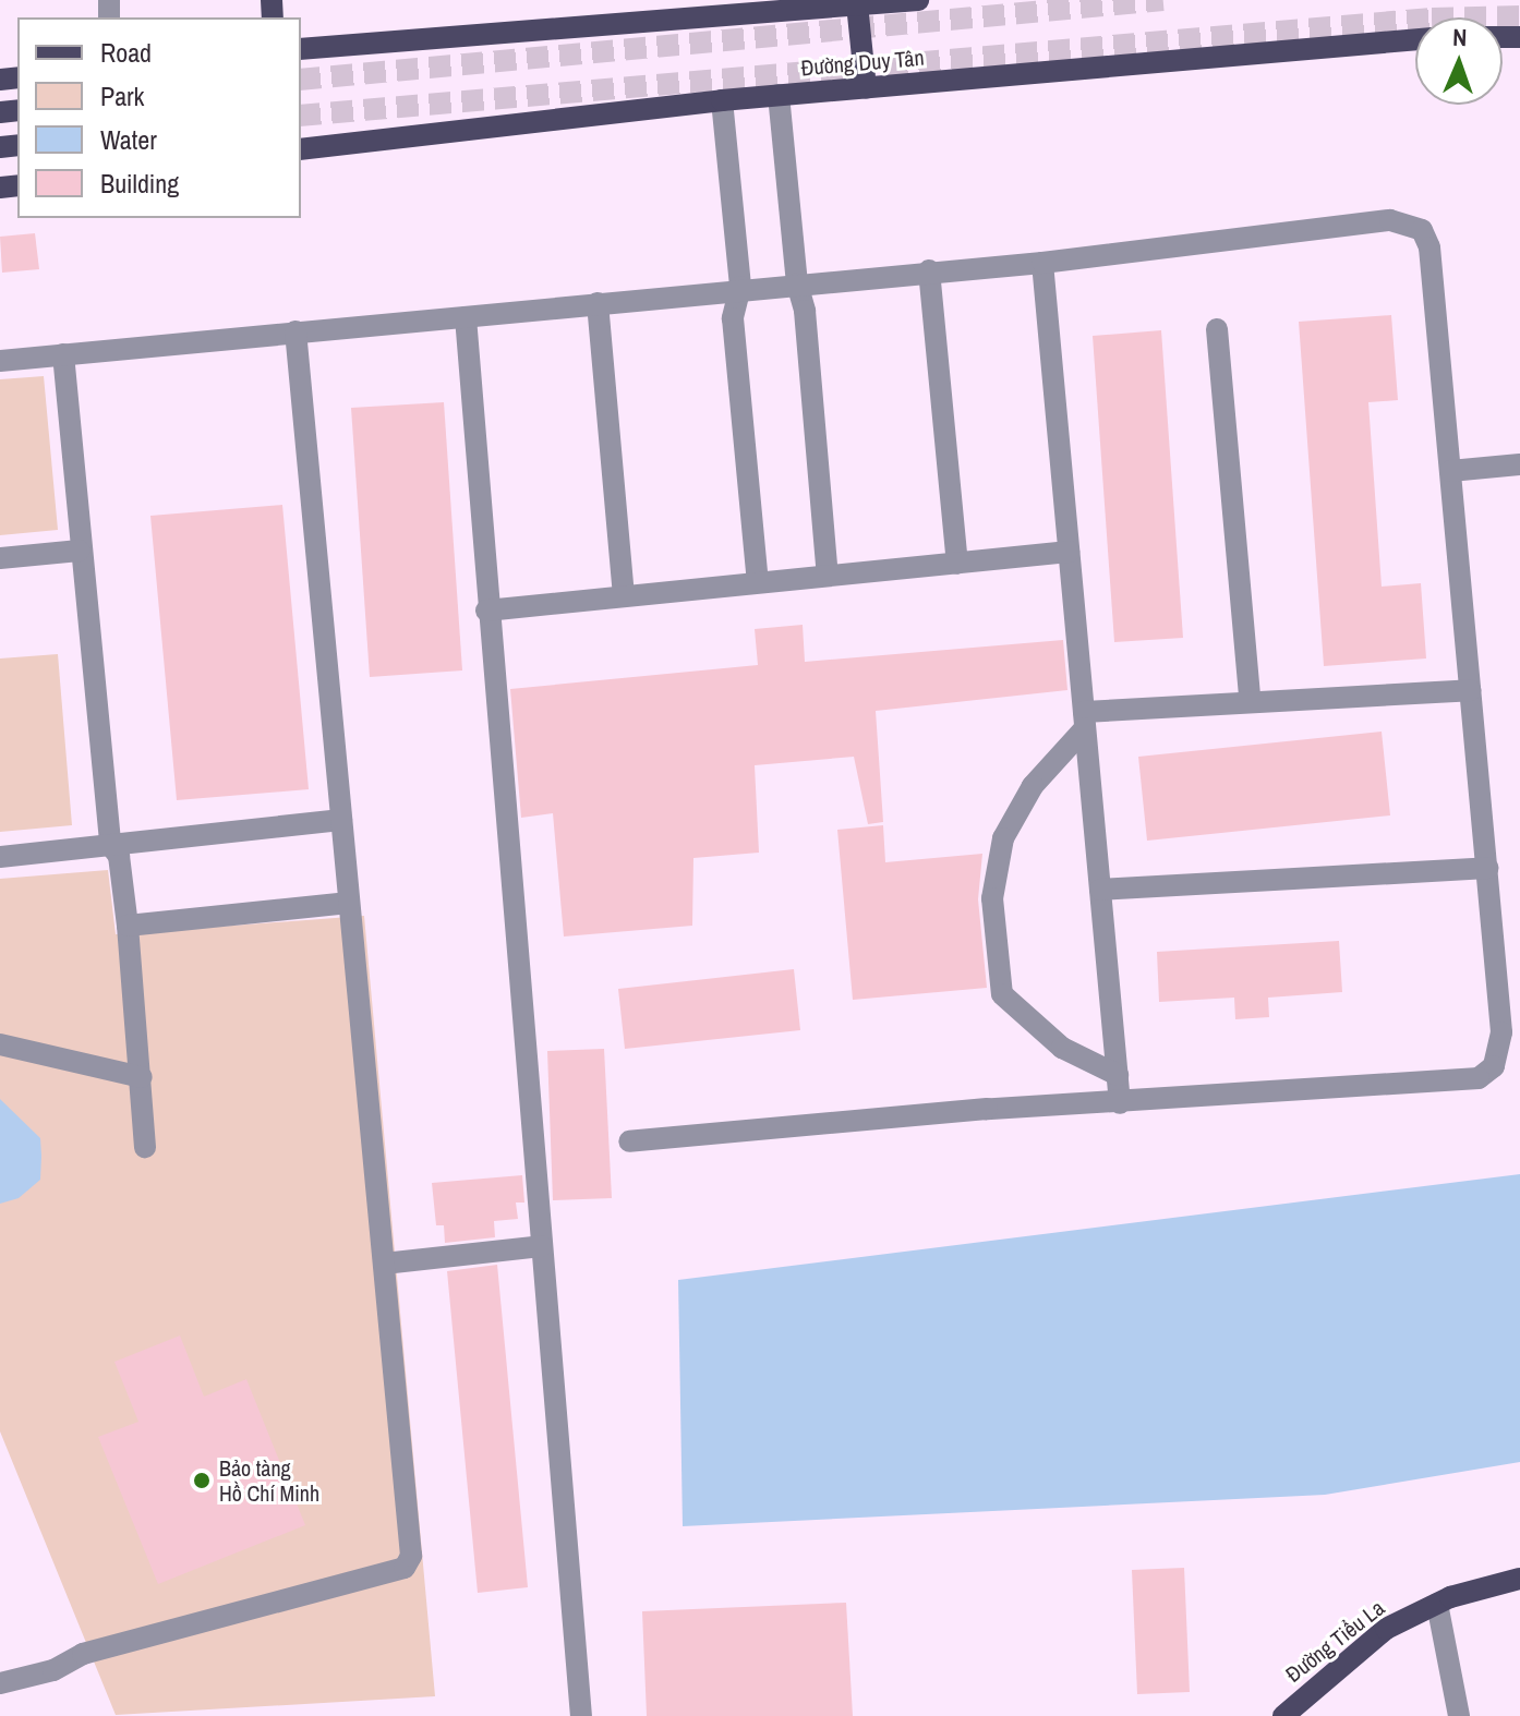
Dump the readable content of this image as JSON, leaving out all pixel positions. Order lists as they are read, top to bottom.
{
  "streets": {
    "main road": ["Đường Duy Tân", "Đường Tiểu La"]
  },
  "places": ["Bảo tàng Hồ Chí Minh"],
  "legend": [
    "Road",
    "Park",
    "Water",
    "Building"
  ],
  "north": "top"
}
